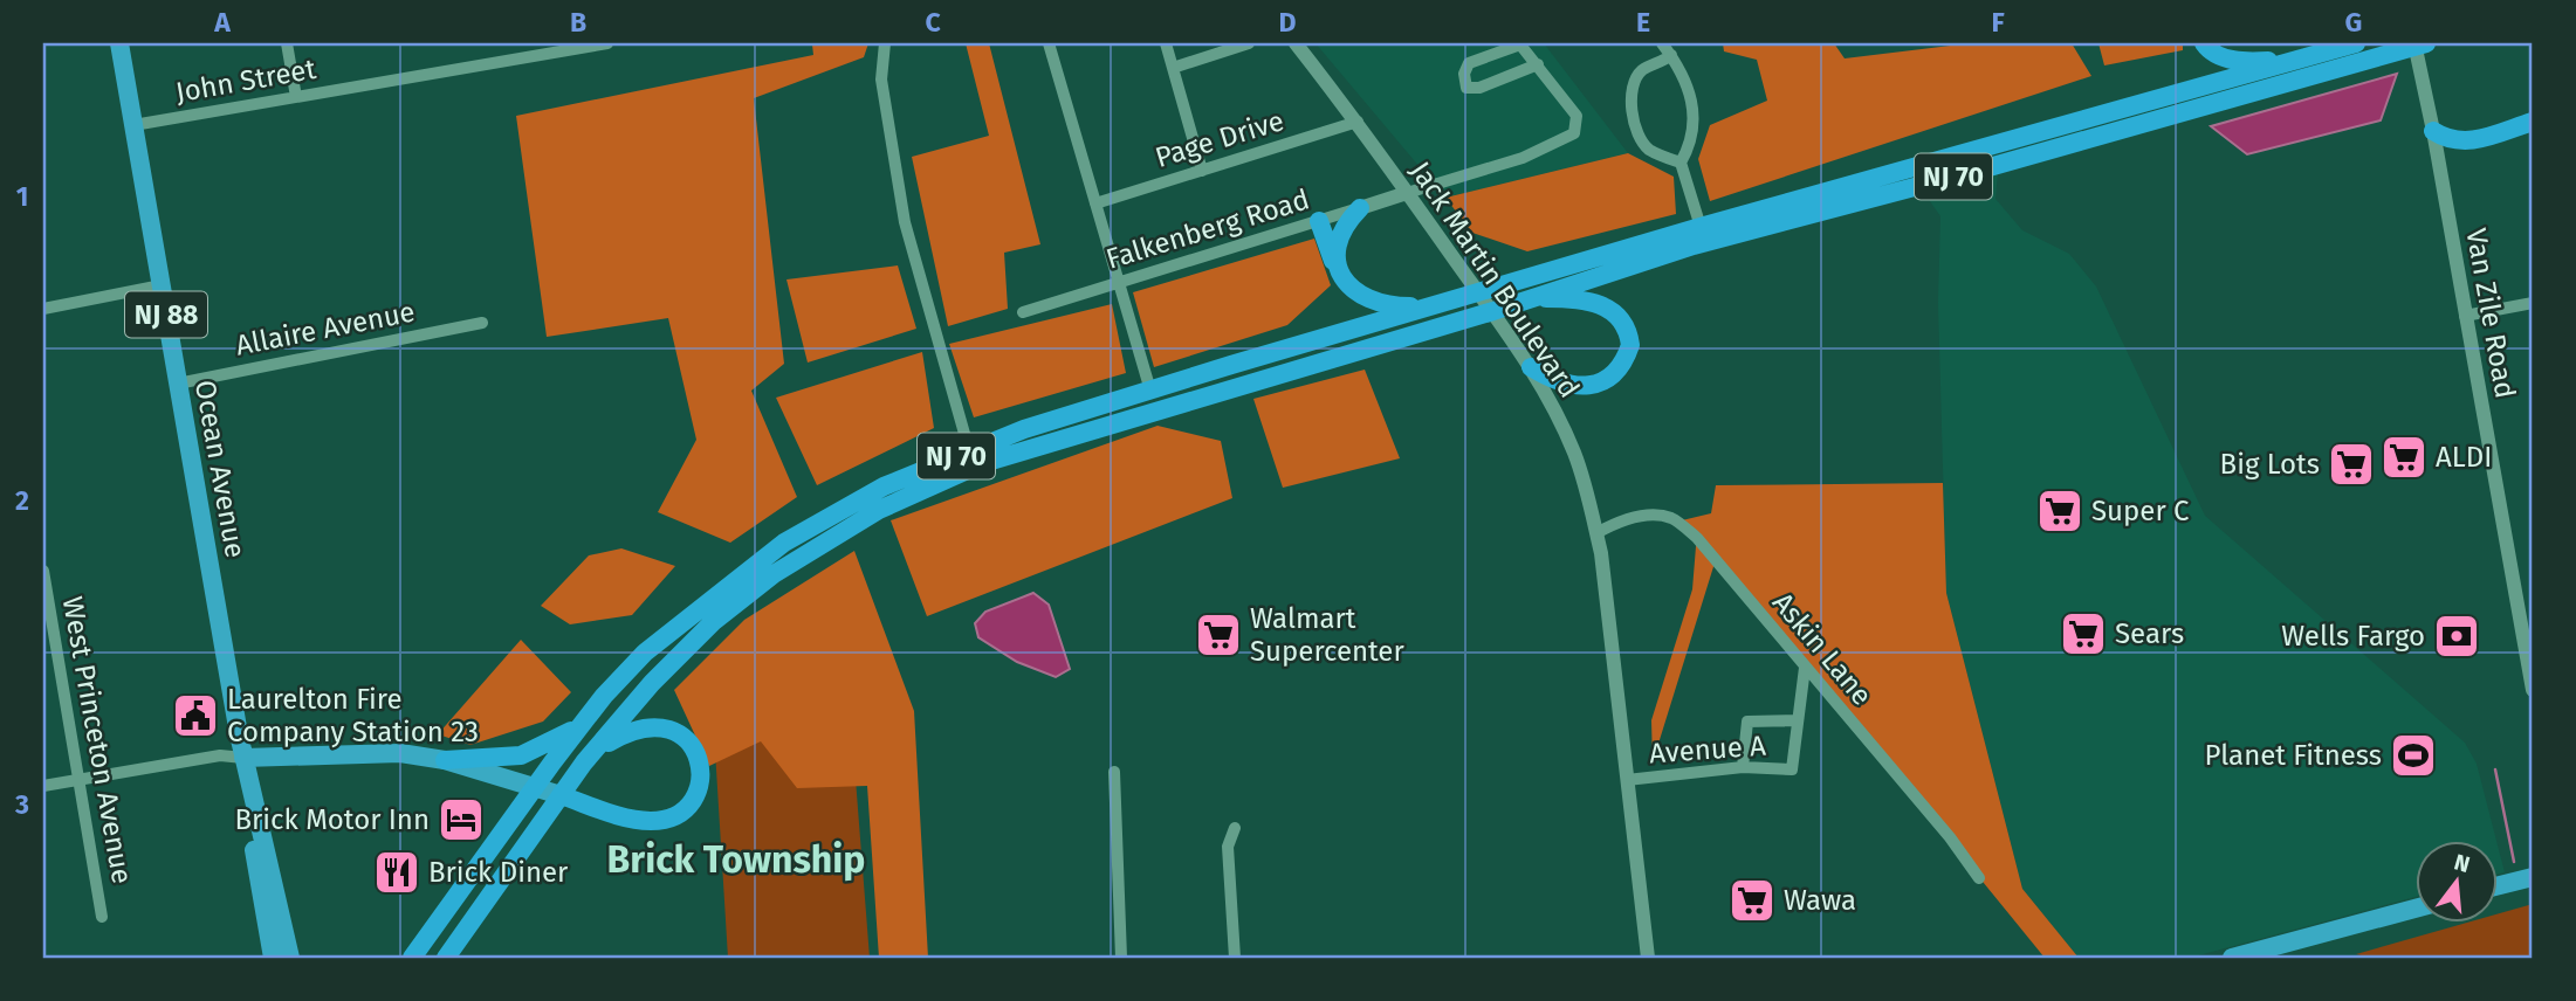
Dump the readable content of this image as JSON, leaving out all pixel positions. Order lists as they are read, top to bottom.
{
  "streets": {
    "highway": ["NJ 70"],
    "main road": ["NJ 88", "Ocean Avenue"],
    "street": [
      "John Street",
      "Page Drive",
      "Falkenberg Road",
      "Jack Martin Boulevard",
      "Van Zile Road",
      "Allaire Avenue",
      "Askin Lane",
      "West Princeton Avenue",
      "Avenue A"
    ]
  },
  "crossings": [
    ["John Street", "Ocean Avenue"],
    ["Page Drive", "Jack Martin Boulevard"],
    ["NJ 70", "Jack Martin Boulevard"],
    ["NJ 70", "Van Zile Road"],
    ["Falkenberg Road", "Jack Martin Boulevard"],
    ["Jack Martin Boulevard", "Askin Lane"],
    ["Jack Martin Boulevard", "Avenue A"],
    ["Allaire Avenue", "Ocean Avenue"]
  ],
  "districts": ["Brick Township"],
  "places": {
    "supermarket": [
      "ALDI",
      "Big Lots",
      "Super C",
      "Sears",
      "Walmart Supercenter",
      "Wawa"
    ],
    "bank": ["Wells Fargo"],
    "public building": ["Laurelton Fire Company Station 23"],
    "sports": ["Planet Fitness"],
    "hotel": ["Brick Motor Inn"],
    "restaurant": ["Brick Diner"]
  },
  "north": "top",
  "grid": {
    "columns": [
      "A",
      "B",
      "C",
      "D",
      "E",
      "F",
      "G"
    ],
    "rows": ["1", "2", "3"]
  }
}
